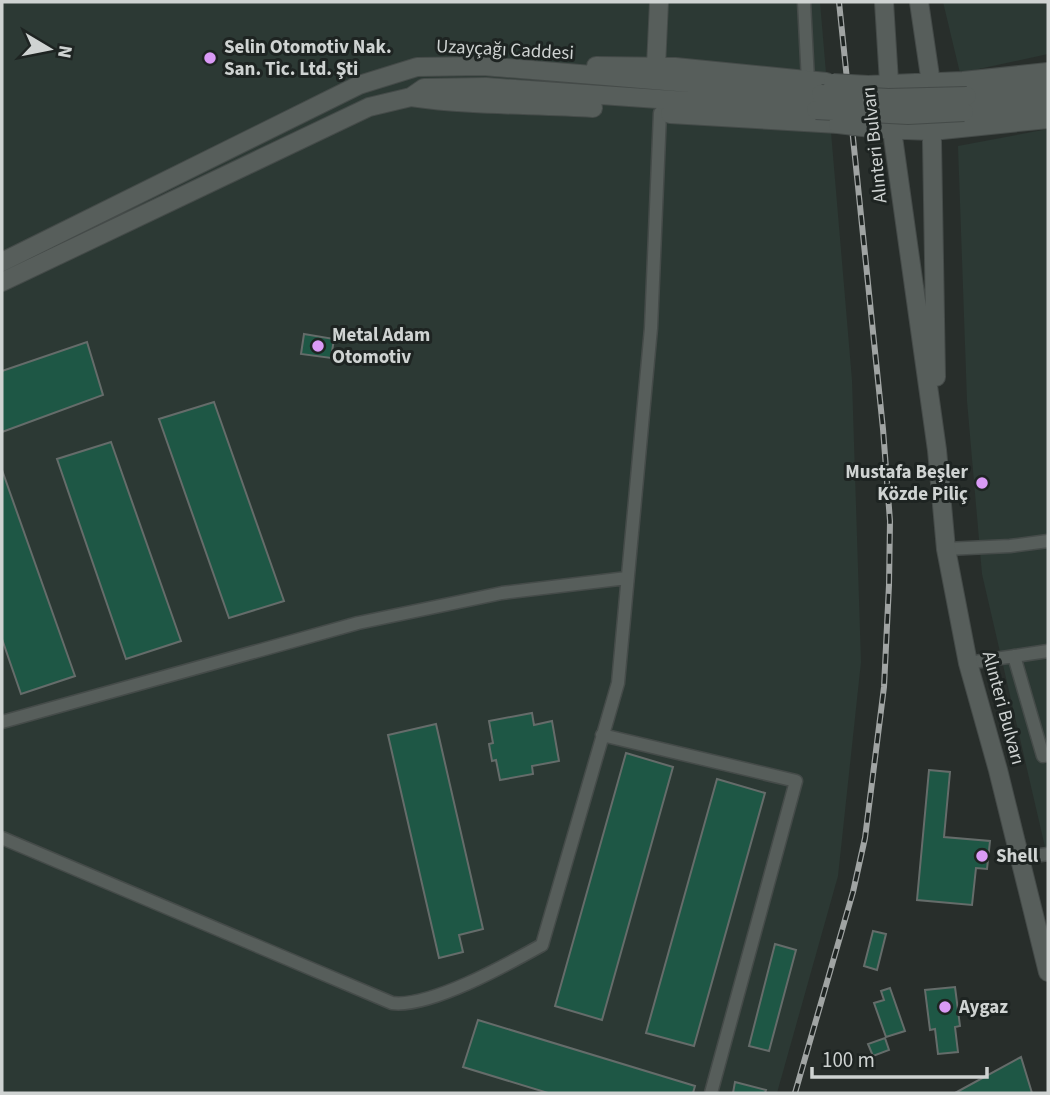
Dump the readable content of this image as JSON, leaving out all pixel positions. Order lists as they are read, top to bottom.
{
  "streets": {
    "main road": ["Uzayçağı Caddesi", "Alınteri Bulvarı"]
  },
  "places": [
    "Selin Otomotiv Nak. San. Tic. Ltd. Şti",
    "Metal Adam Otomotiv",
    "Mustafa Beşler Közde Piliç",
    "Shell",
    "Aygaz"
  ],
  "scale_bar": "100 m",
  "north": "right"
}
